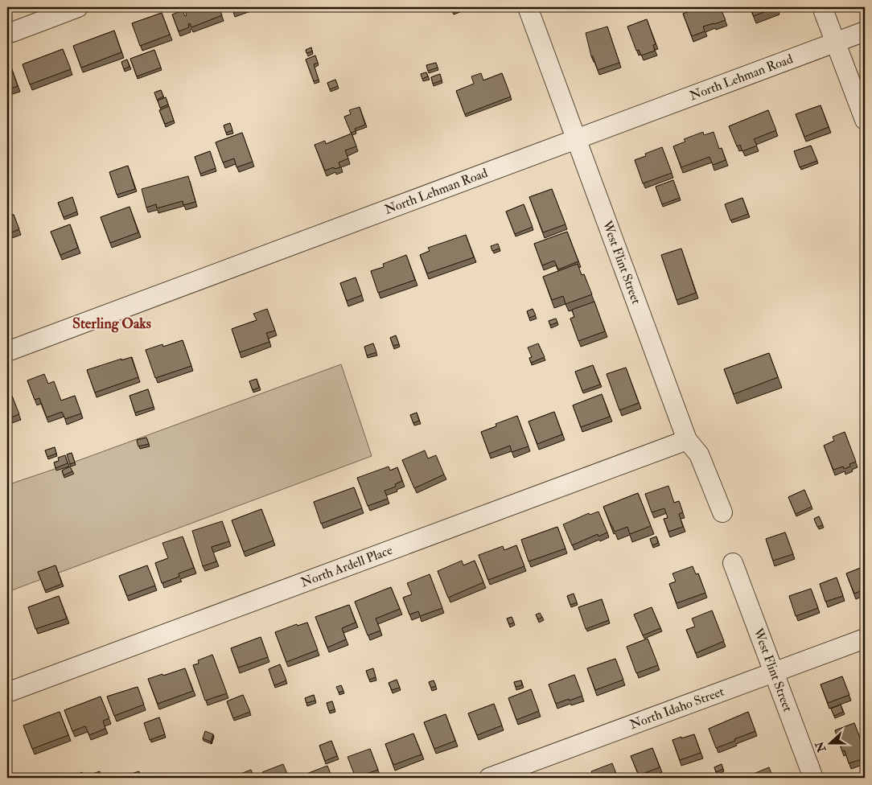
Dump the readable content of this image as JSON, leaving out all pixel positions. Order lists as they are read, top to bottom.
{
  "streets": {
    "street": [
      "North Lehman Road",
      "West Flint Street",
      "North Ardell Place",
      "North Idaho Street"
    ]
  },
  "crossings": [
    ["North Lehman Road", "West Flint Street"],
    ["West Flint Street", "North Ardell Place"],
    ["West Flint Street", "North Idaho Street"]
  ],
  "districts": ["Sterling Oaks"],
  "north": "left"
}
